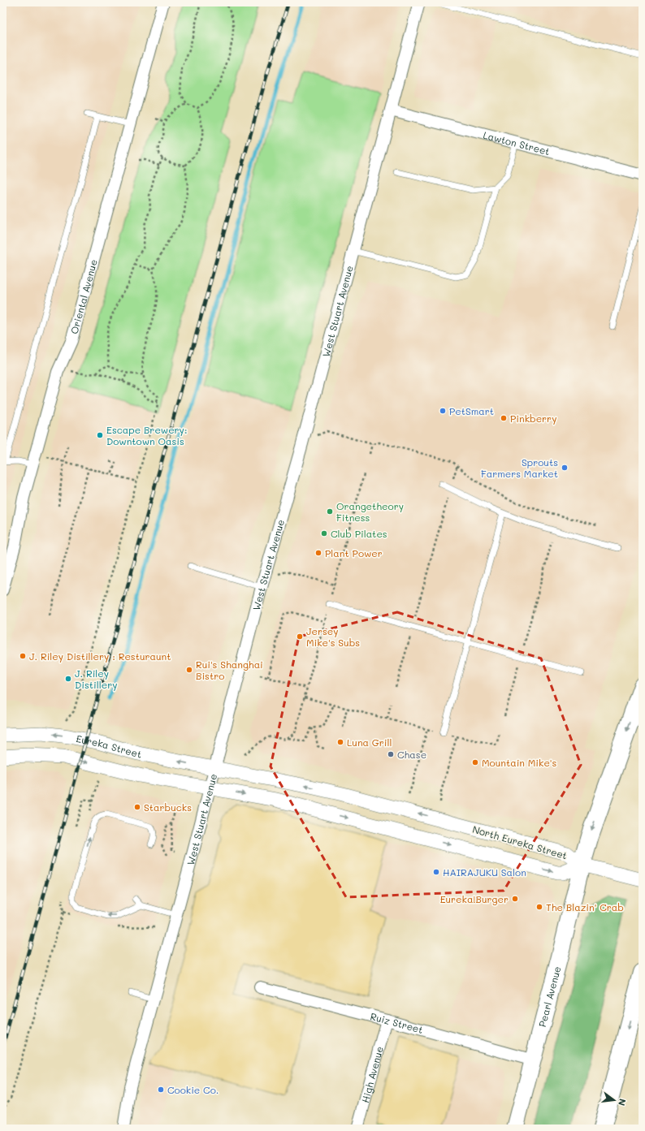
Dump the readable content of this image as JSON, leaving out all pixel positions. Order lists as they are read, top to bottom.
{
  "streets": {
    "main road": ["Pearl Avenue"],
    "street": [
      "Lawton Street",
      "Oriental Avenue",
      "West Stuart Avenue",
      "Eureka Street",
      "North Eureka Street",
      "Ruiz Street",
      "High Avenue"
    ]
  },
  "crossings": [
    ["Lawton Street", "West Stuart Avenue"],
    ["West Stuart Avenue", "Eureka Street"],
    ["West Stuart Avenue", "North Eureka Street"],
    ["Eureka Street", "North Eureka Street"],
    ["North Eureka Street", "Pearl Avenue"],
    ["Pearl Avenue", "Ruiz Street"],
    ["Ruiz Street", "High Avenue"]
  ],
  "places": [
    "PetSmart",
    "Pinkberry",
    "Escape Brewery: Downtown Oasis",
    "Sprouts Farmers Market",
    "Orangetheory Fitness",
    "Club Pilates",
    "Plant Power",
    "Jersey Mike's Subs",
    "J. Riley Distillery : Resturaunt",
    "Rui's Shanghai Bistro",
    "J. Riley Distillery",
    "Luna Grill",
    "Chase",
    "Mountain Mike's",
    "Starbucks",
    "HAIRAJUKU Salon",
    "Eureka!Burger",
    "The Blazin' Crab",
    "Cookie Co."
  ],
  "north": "right"
}
